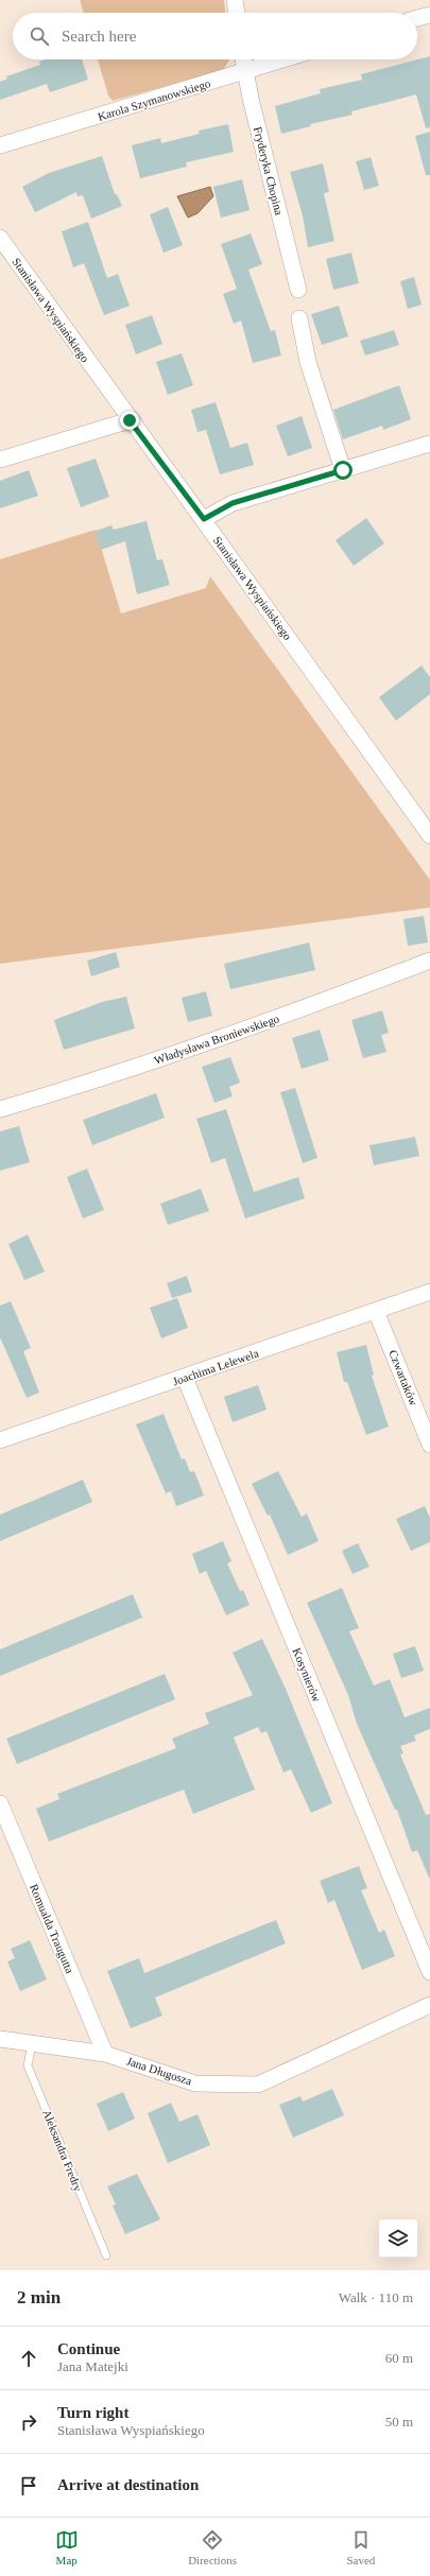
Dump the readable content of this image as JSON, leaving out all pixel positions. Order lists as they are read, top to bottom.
{
  "streets": {
    "street": [
      "Karola Szymanowskiego",
      "Fryderyka Chopina",
      "Stanisława Wyspiańskiego",
      "Władysława Broniewskiego",
      "Joachima Lelewela",
      "Czwartaków",
      "Kosynierów",
      "Romualda Traugutta",
      "Jana Długosza"
    ],
    "lane": ["Aleksandra Fredry"]
  },
  "crossings": [
    ["Karola Szymanowskiego", "Fryderyka Chopina"],
    ["Joachima Lelewela", "Czwartaków"],
    ["Joachima Lelewela", "Kosynierów"],
    ["Romualda Traugutta", "Jana Długosza"],
    ["Jana Długosza", "Aleksandra Fredry"]
  ],
  "page": {
    "search": "Search here",
    "heading": ["2 min", "Walk · 110 m"],
    "list": [
      ["Continue", "Jana Matejki", "60 m"],
      ["Turn right", "Stanisława Wyspiańskiego", "50 m"],
      "Arrive at destination"
    ],
    "nav": ["Map", "Directions", "Saved"]
  }
}
